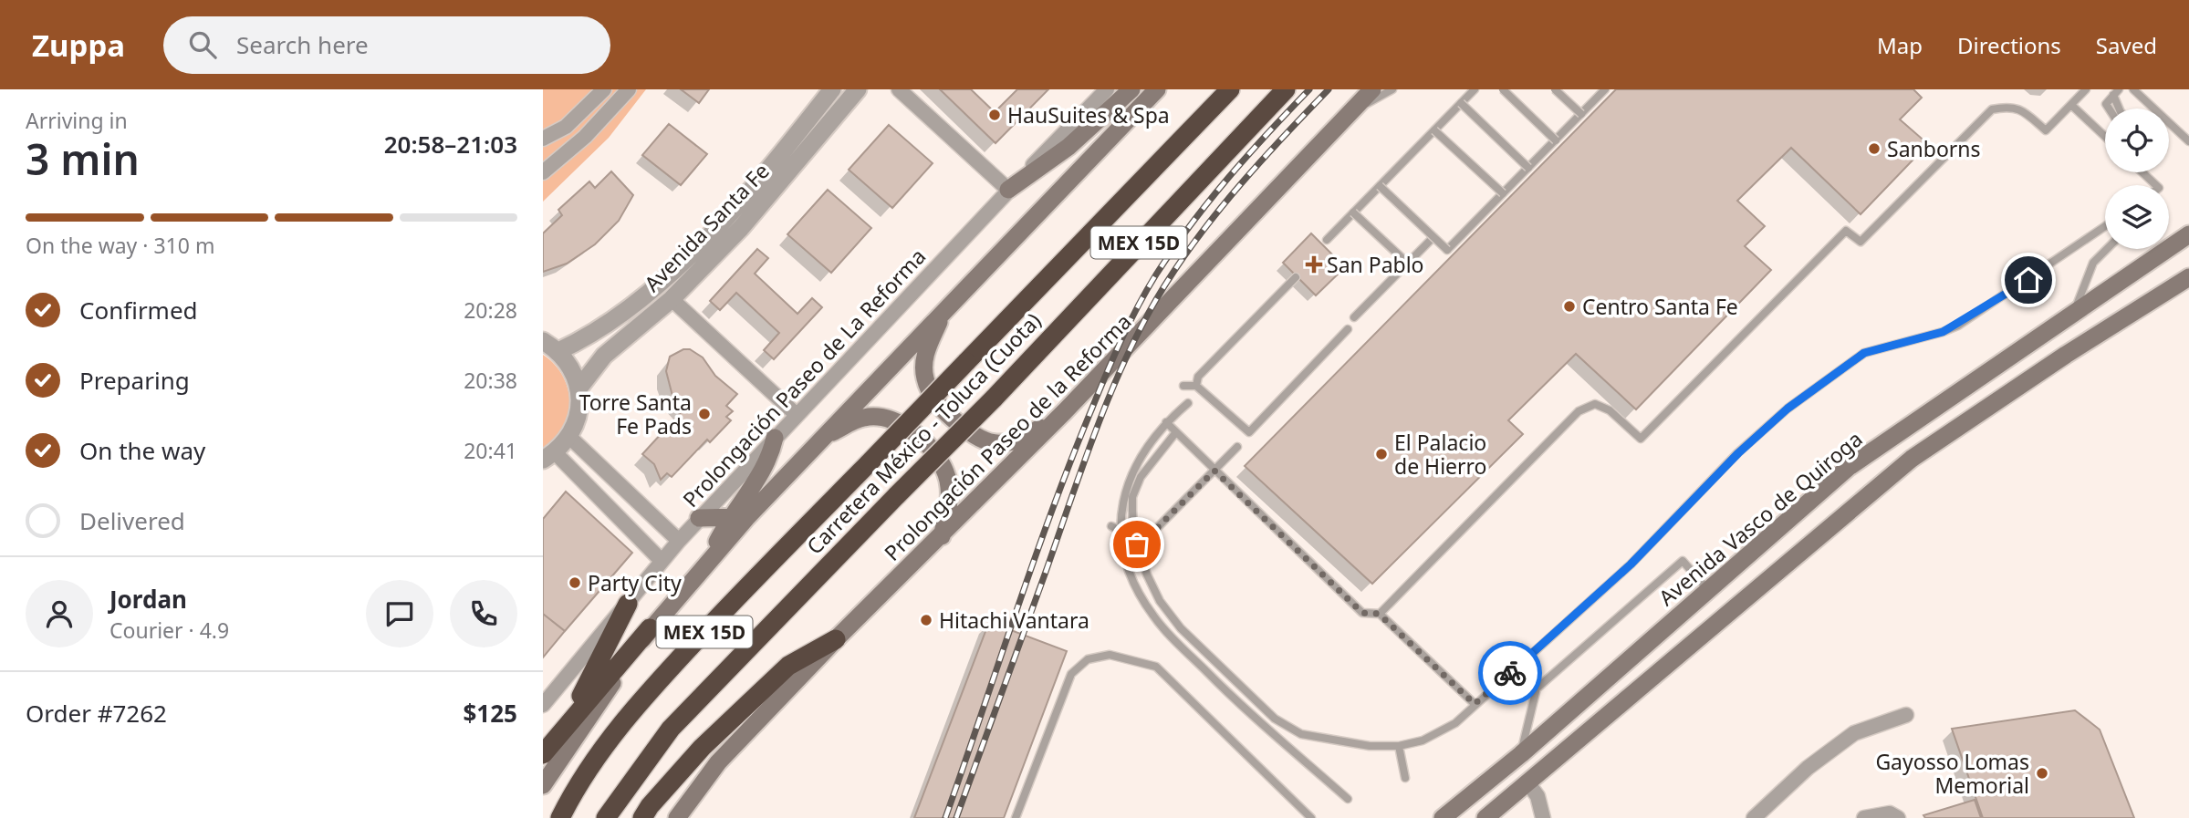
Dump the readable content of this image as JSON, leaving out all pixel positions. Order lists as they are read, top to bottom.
{
  "streets": {
    "highway": ["MEX 15D", "Carretera México - Toluca (Cuota)"],
    "main road": ["Prolongación Paseo de la Reforma", "Avenida Vasco de Quiroga"],
    "street": ["Avenida Santa Fe", "Prolongación Paseo de La Reforma"]
  },
  "places": {
    "other": [
      "HauSuites & Spa",
      "Sanborns",
      "Centro Santa Fe",
      "Torre Santa Fe Pads",
      "El Palacio de Hierro",
      "Party City",
      "Hitachi Vantara",
      "Gayosso Lomas Memorial"
    ],
    "health": ["San Pablo"]
  },
  "page": {
    "header": "Zuppa",
    "search": "Search here",
    "nav": ["Map", "Directions", "Saved"],
    "heading": ["3 min", "Arriving in", "20:58–21:03"],
    "panel": [
      "Jordan",
      "Courier · 4.9",
      "Order #7262",
      "$125"
    ],
    "bar": "On the way · 310 m",
    "list": [
      ["Confirmed", "20:28"],
      ["Preparing", "20:38"],
      ["On the way", "20:41"],
      "Delivered"
    ]
  }
}
